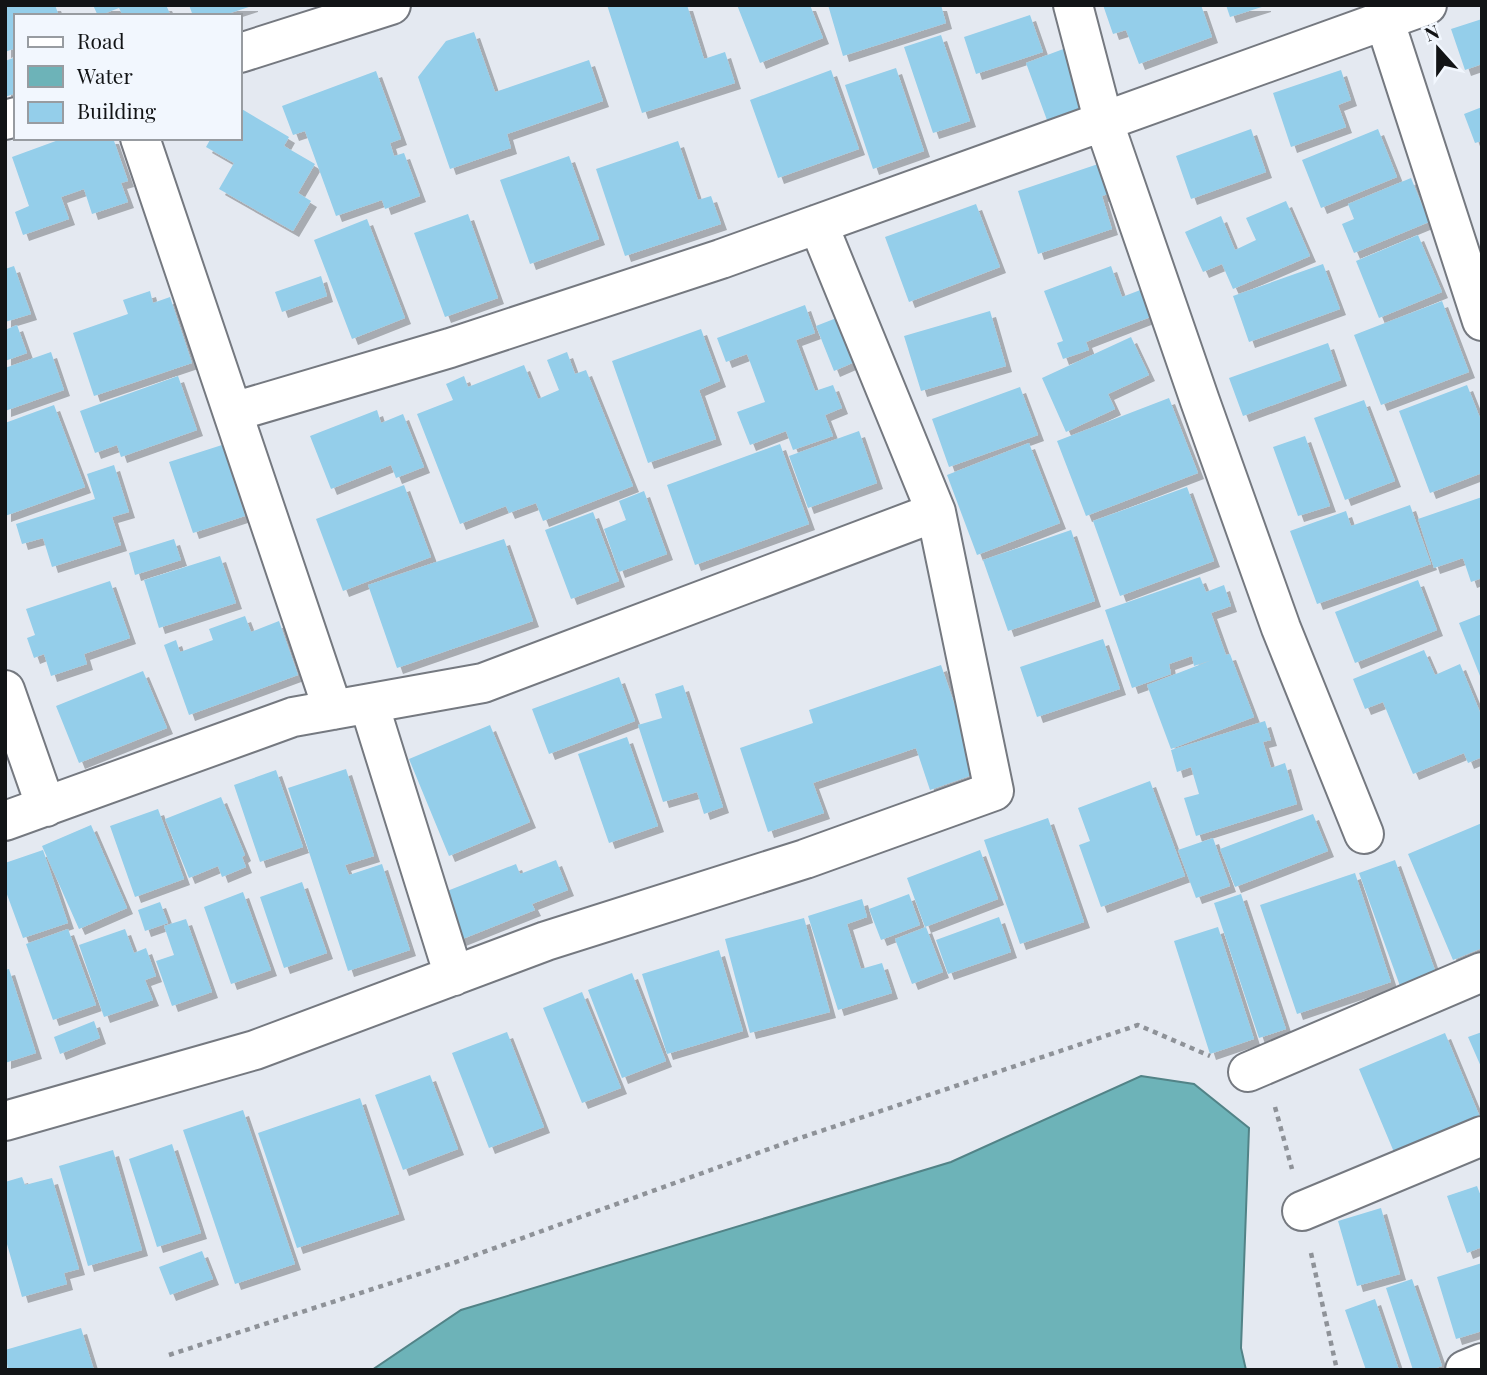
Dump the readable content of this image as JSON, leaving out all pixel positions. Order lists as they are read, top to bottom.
{
  "legend": ["Road", "Water", "Building"],
  "north": "top"
}
